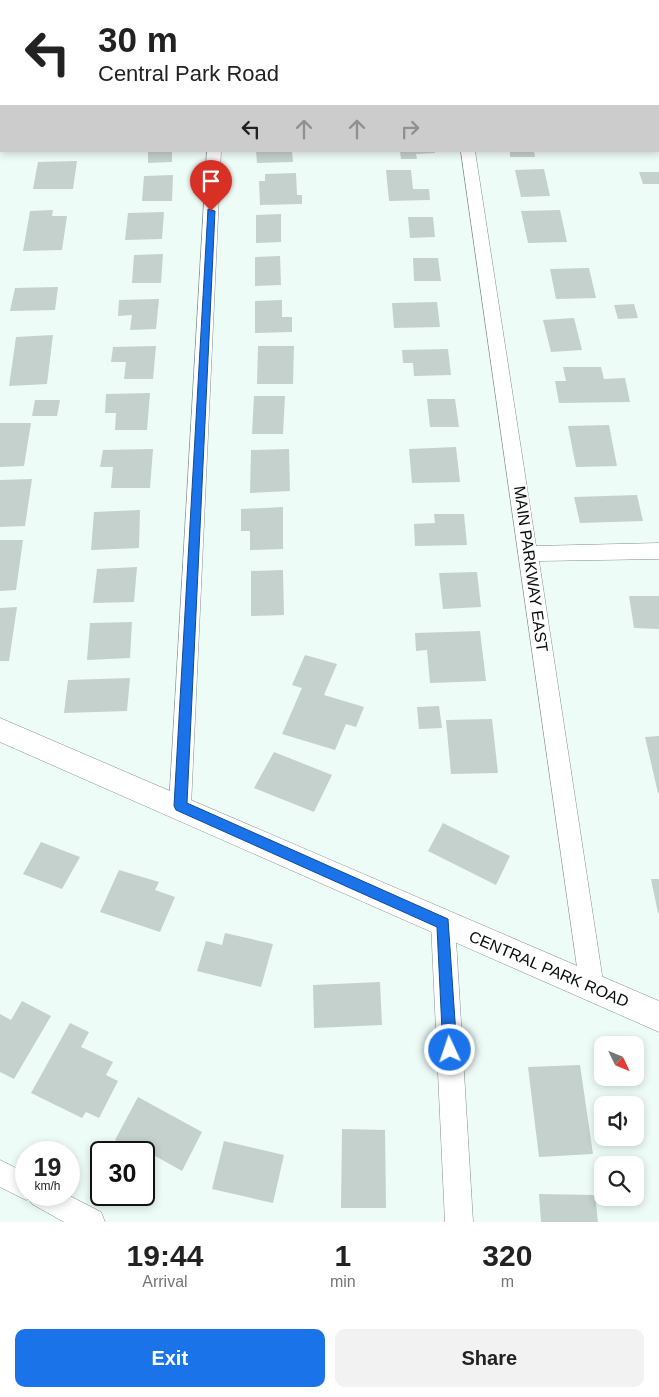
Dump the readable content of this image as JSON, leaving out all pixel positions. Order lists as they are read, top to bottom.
{
  "streets": {
    "street": ["MAIN PARKWAY EAST", "CENTRAL PARK ROAD"]
  },
  "crossings": [
    ["MAIN PARKWAY EAST", "CENTRAL PARK ROAD"]
  ],
  "north": "bottom right",
  "page": {
    "turn": ["30 m", "Central Park Road"],
    "speed": "19 km/h",
    "limit": "30",
    "eta": [
      "19:44",
      "Arrival",
      "1",
      "min",
      "320",
      "m"
    ],
    "buttons": ["Exit", "Share"]
  }
}
